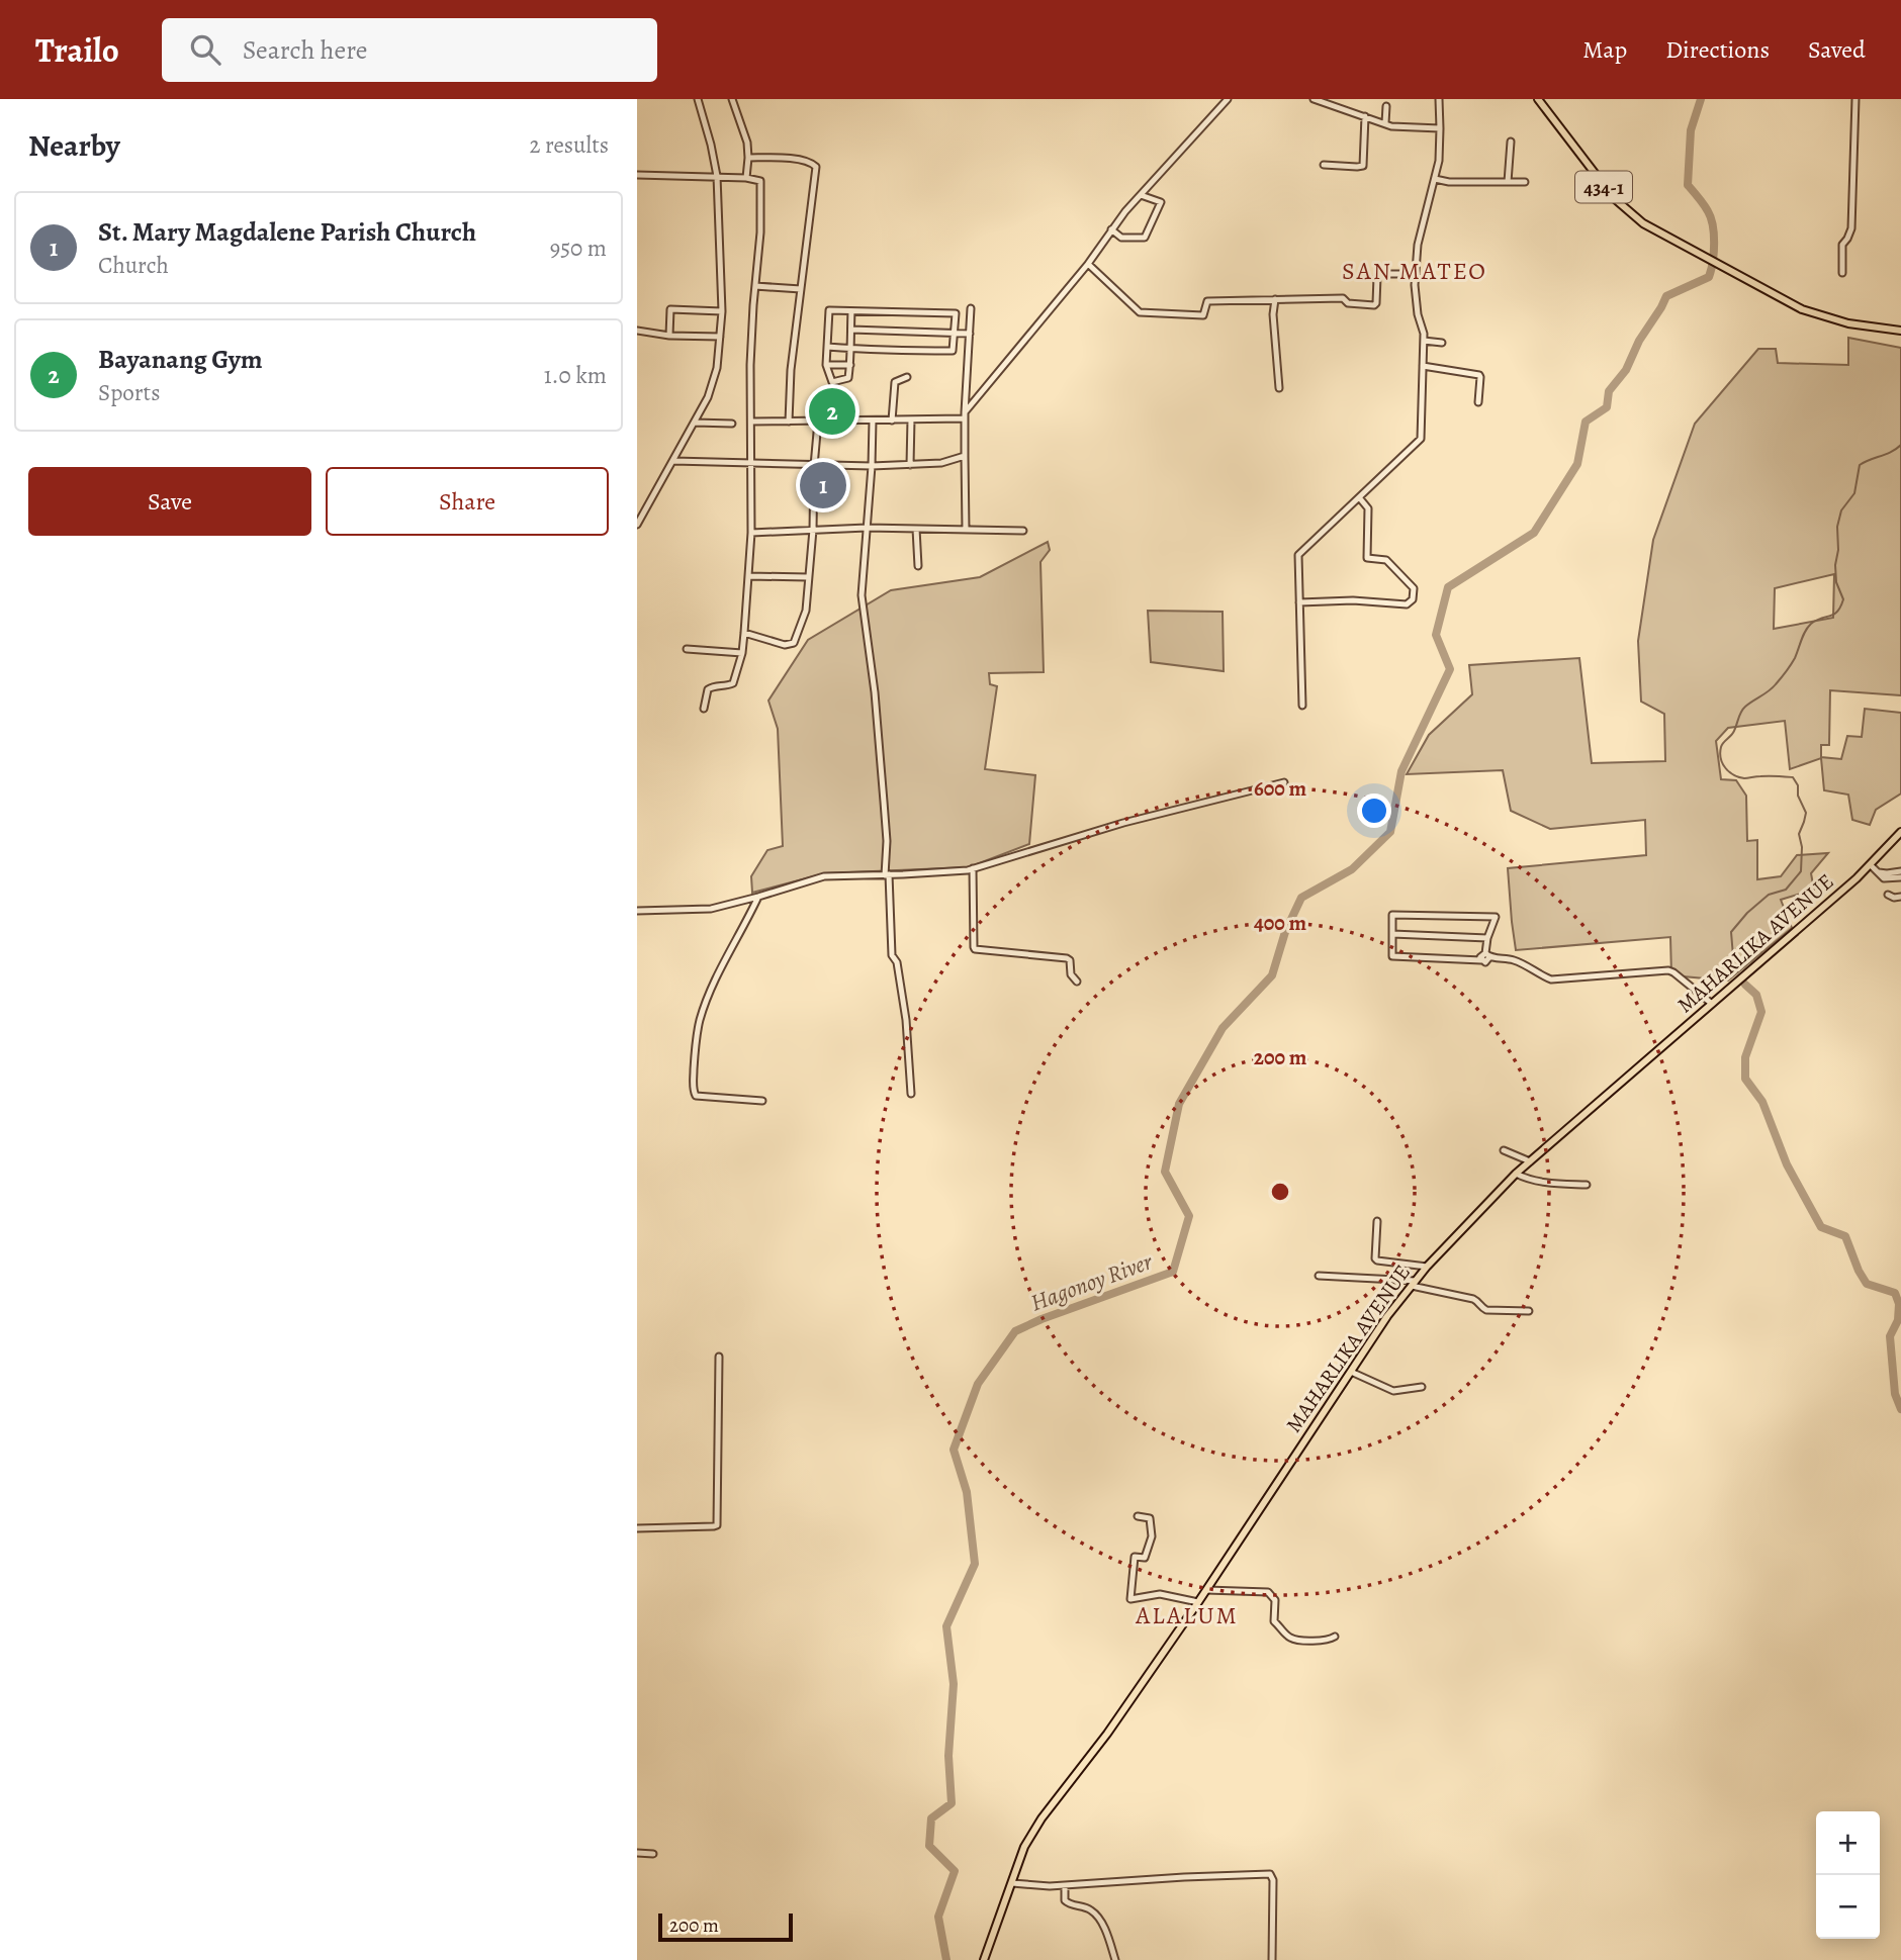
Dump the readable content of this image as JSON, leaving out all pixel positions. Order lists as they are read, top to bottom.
{
  "streets": {
    "main road": ["434-1", "MAHARLIKA AVENUE"]
  },
  "districts": ["SAN MATEO", "ALALUM"],
  "water": ["Hagonoy River"],
  "scale_bar": "200 m",
  "page": {
    "header": "Trailo",
    "search": "Search here",
    "nav": ["Map", "Directions", "Saved"],
    "heading": ["Nearby", "2 results"],
    "list": [
      {
        "mark": "1",
        "name": "St. Mary Magdalene Parish Church",
        "note": "Church",
        "value": "950 m"
      },
      {
        "mark": "2",
        "name": "Bayanang Gym",
        "note": "Sports",
        "value": "1.0 km"
      }
    ],
    "pins": ["2", "1"],
    "buttons": ["Save", "Share"],
    "map_buttons": ["+", "−"],
    "scale": "200 m"
  },
  "rings": ["600 m", "400 m", "200 m"]
}
